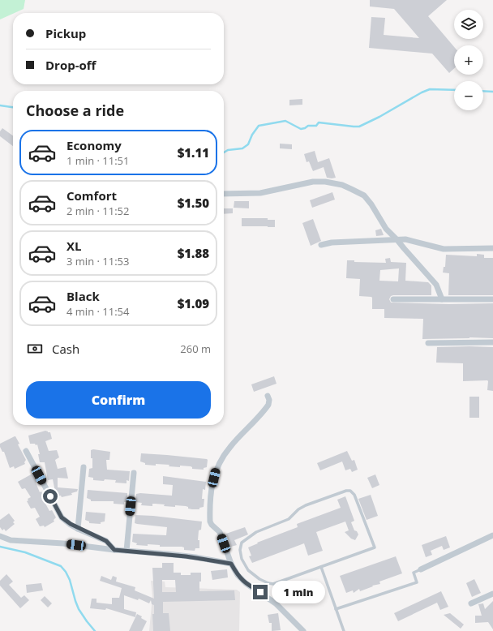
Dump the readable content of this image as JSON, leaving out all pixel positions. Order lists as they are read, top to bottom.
{
  "page": {
    "map_buttons": ["+", "−"],
    "banner": ["Pickup", "Drop-off"],
    "heading": "Choose a ride",
    "list": [
      {
        "name": "Economy",
        "note": "1 min · 11:51",
        "value": "$1.11"
      },
      {
        "name": "Comfort",
        "note": "2 min · 11:52",
        "value": "$1.50"
      },
      {
        "name": "XL",
        "note": "3 min · 11:53",
        "value": "$1.88"
      },
      {
        "name": "Black",
        "note": "4 min · 11:54",
        "value": "$1.09"
      }
    ],
    "pay": ["Cash", "260 m"],
    "buttons": "Confirm",
    "bubble": "1 min"
  }
}
